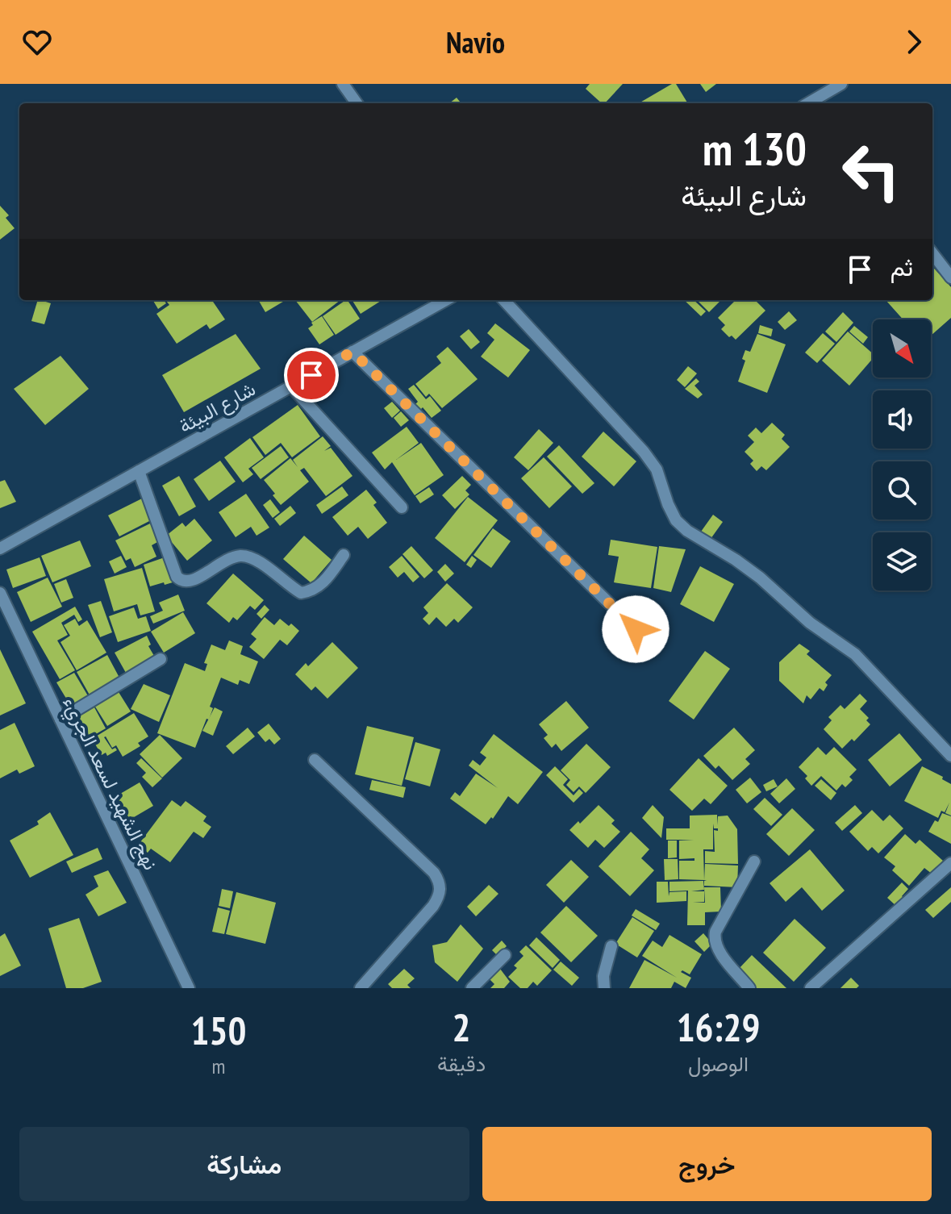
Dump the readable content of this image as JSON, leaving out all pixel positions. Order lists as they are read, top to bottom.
{
  "streets": {
    "street": ["شارع البيئة", "نهج الشهيد لسعد الجريء"]
  },
  "north": "bottom right",
  "page": {
    "header": "Navio",
    "turn": ["130 m", "شارع البيئة"],
    "then": "ثم",
    "eta": [
      "16:29",
      "الوصول",
      "2",
      "دقيقة",
      "150",
      "m"
    ],
    "buttons": ["خروج", "مشاركة"]
  }
}
